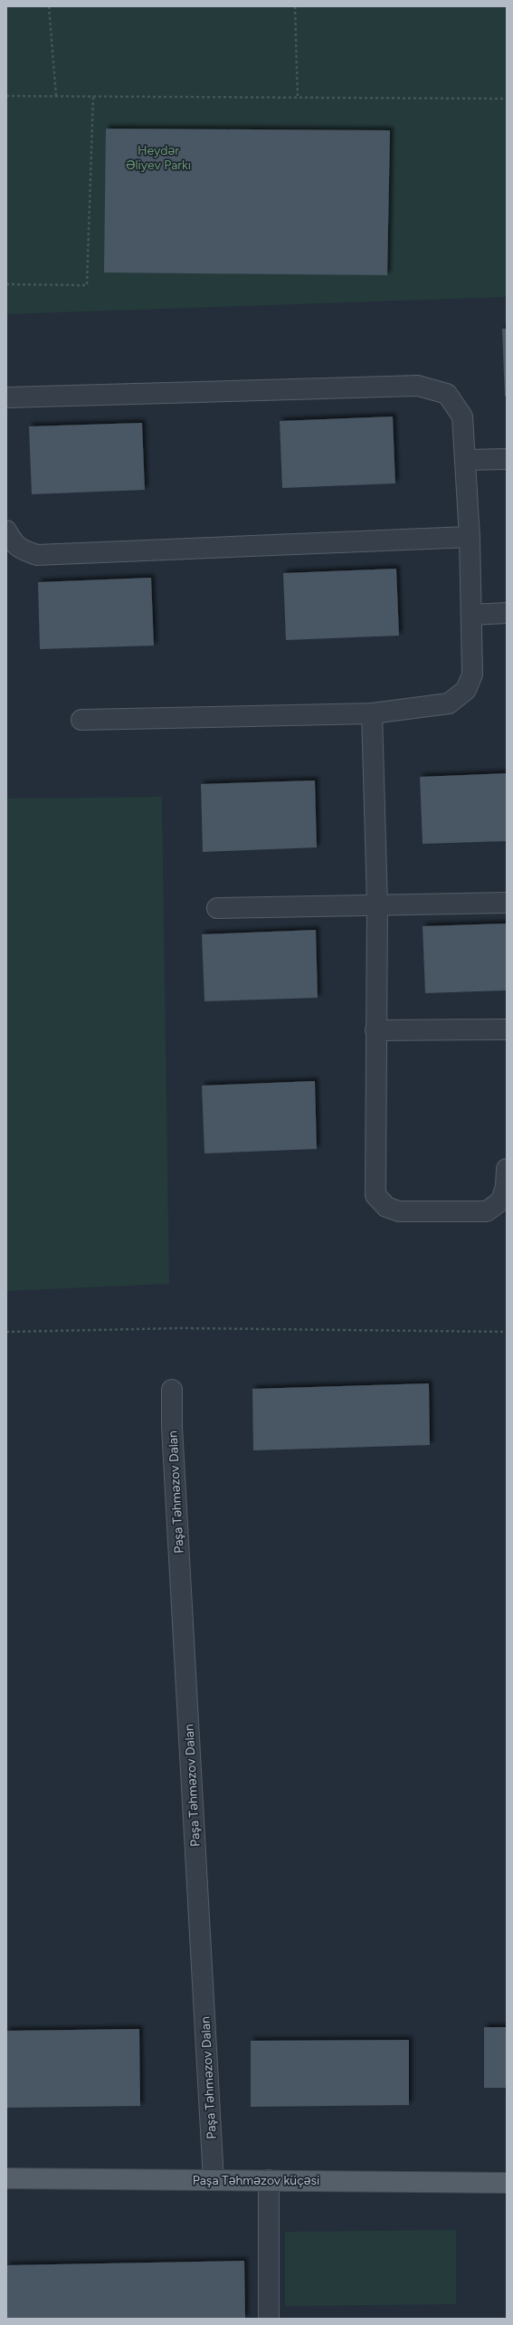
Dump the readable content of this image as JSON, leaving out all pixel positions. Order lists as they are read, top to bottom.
{
  "streets": {
    "main road": ["Paşa Təhməzov küçəsi"],
    "street": ["Paşa Təhməzov Dalan"]
  },
  "crossings": [
    ["Paşa Təhməzov Dalan", "Paşa Təhməzov küçəsi"]
  ],
  "parks": ["Heydər Əliyev Parkı"]
}
